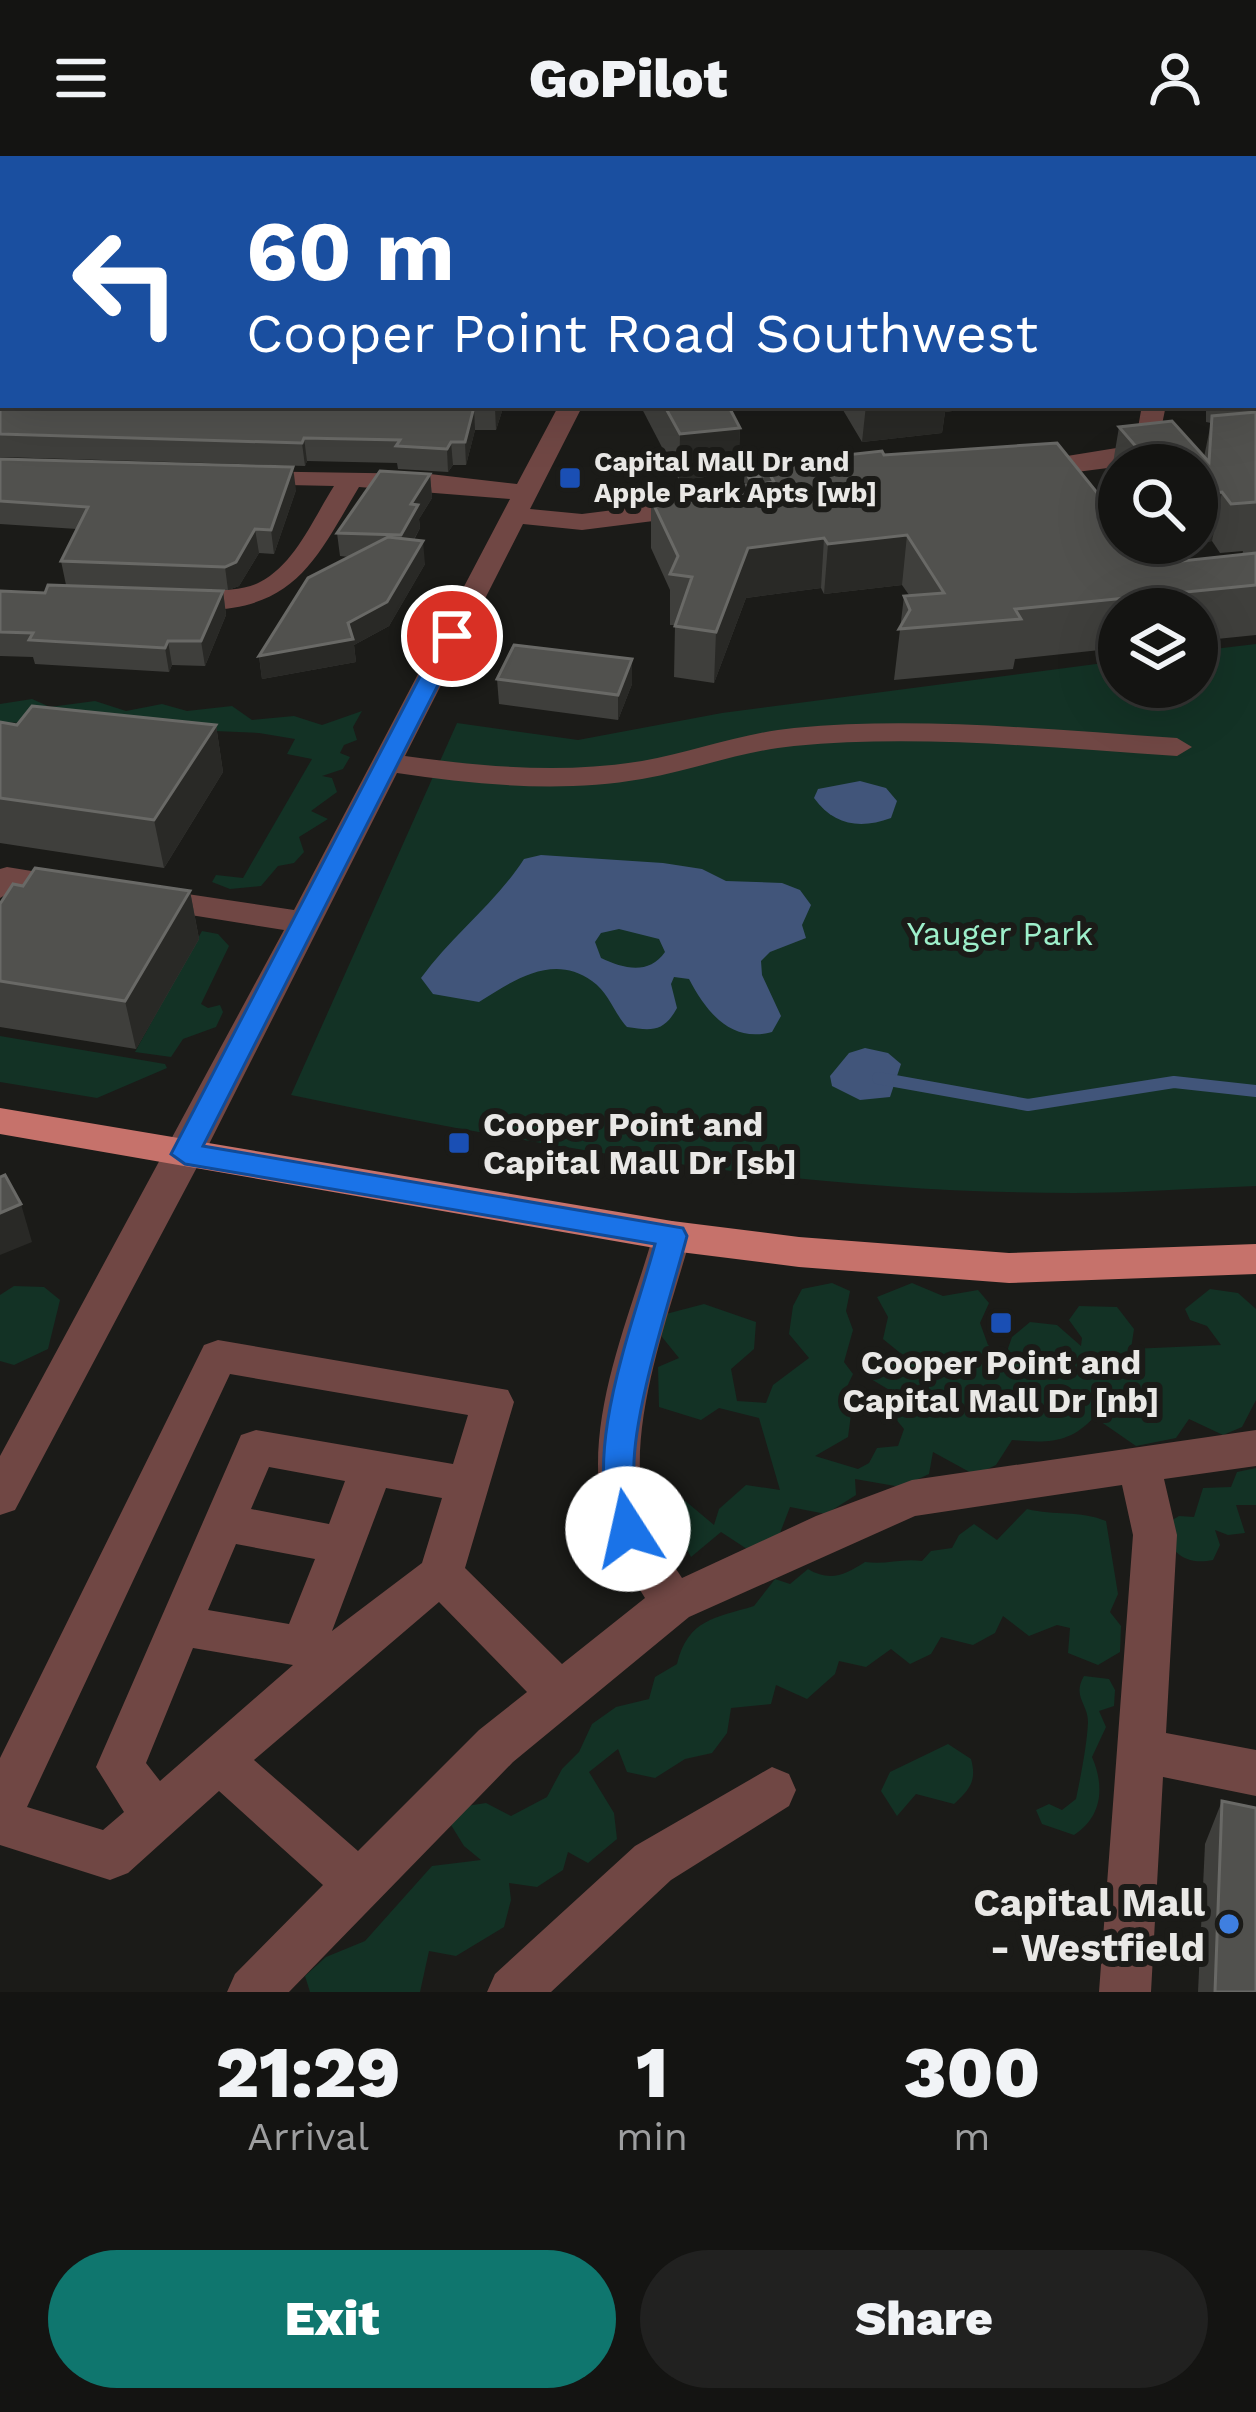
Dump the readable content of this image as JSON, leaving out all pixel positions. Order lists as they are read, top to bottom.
{
  "parks": ["Yauger Park"],
  "places": {
    "transit": ["Capital Mall Dr and Apple Park Apts [wb]", "Cooper Point and Capital Mall Dr [sb]", "Cooper Point and Capital Mall Dr [nb]"],
    "other": ["Capital Mall - Westfield"]
  },
  "page": {
    "header": "GoPilot",
    "turn": ["60 m", "Cooper Point Road Southwest"],
    "eta": [
      "21:29",
      "Arrival",
      "1",
      "min",
      "300",
      "m"
    ],
    "buttons": ["Exit", "Share"]
  }
}
